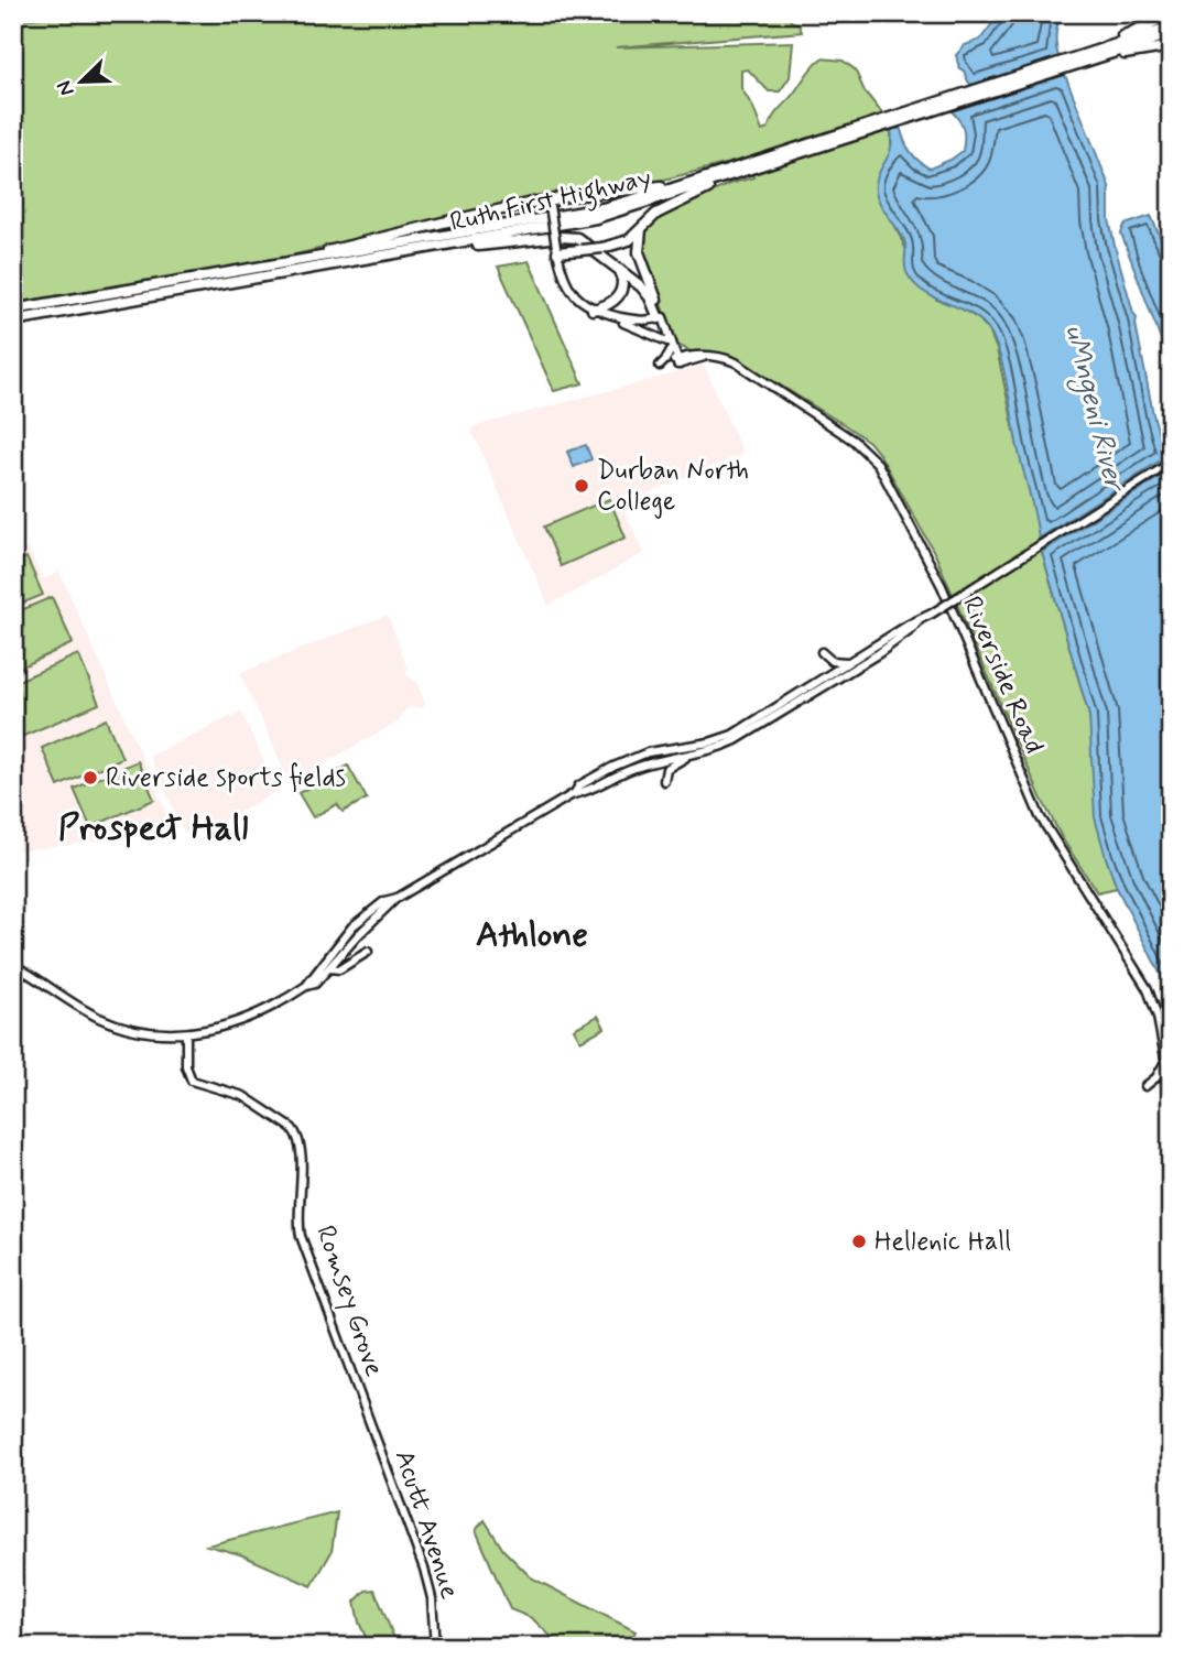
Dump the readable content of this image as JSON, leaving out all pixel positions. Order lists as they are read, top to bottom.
{
  "streets": {
    "highway": ["Ruth First Highway"],
    "main road": ["Riverside Road", "Romsey Grove", "Acutt Avenue"]
  },
  "crossings": [
    ["Romsey Grove", "Acutt Avenue"]
  ],
  "districts": ["Prospect Hall", "Athlone"],
  "water": ["uMngeni River"],
  "places": ["Durban North College", "Riverside sports fields", "Hellenic Hall"],
  "north": "bottom left"
}
